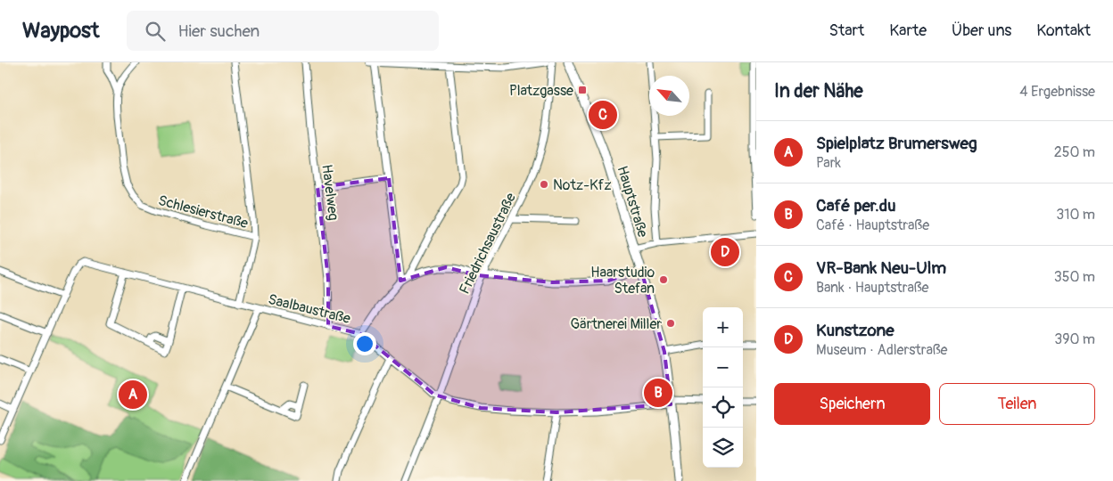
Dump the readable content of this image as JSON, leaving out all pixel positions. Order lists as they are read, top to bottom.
{
  "streets": {
    "street": [
      "Havelweg",
      "Hauptstraße",
      "Schlesierstraße",
      "Friedrichsaustraße",
      "Saalbaustraße"
    ]
  },
  "crossings": [
    ["Havelweg", "Saalbaustraße"],
    ["Hauptstraße", "Saalbaustraße"],
    ["Friedrichsaustraße", "Saalbaustraße"]
  ],
  "places": {
    "transit": ["Platzgasse"],
    "other": ["Notz-Kfz", "Haarstudio Stefan", "Gärtnerei Miller"]
  },
  "north": "top left",
  "page": {
    "header": "Waypost",
    "search": "Hier suchen",
    "nav": [
      "Start",
      "Karte",
      "Über uns",
      "Kontakt"
    ],
    "heading": ["In der Nähe", "4 Ergebnisse"],
    "pins": [
      "C",
      "D",
      "B",
      "A"
    ],
    "list": [
      {
        "mark": "A",
        "name": "Spielplatz Brumersweg",
        "note": "Park",
        "value": "250 m"
      },
      {
        "mark": "B",
        "name": "Café per.du",
        "note": "Café · Hauptstraße",
        "value": "310 m"
      },
      {
        "mark": "C",
        "name": "VR-Bank Neu-Ulm",
        "note": "Bank · Hauptstraße",
        "value": "350 m"
      },
      {
        "mark": "D",
        "name": "Kunstzone",
        "note": "Museum · Adlerstraße",
        "value": "390 m"
      }
    ],
    "map_buttons": ["+", "−"],
    "buttons": ["Speichern", "Teilen"]
  }
}
